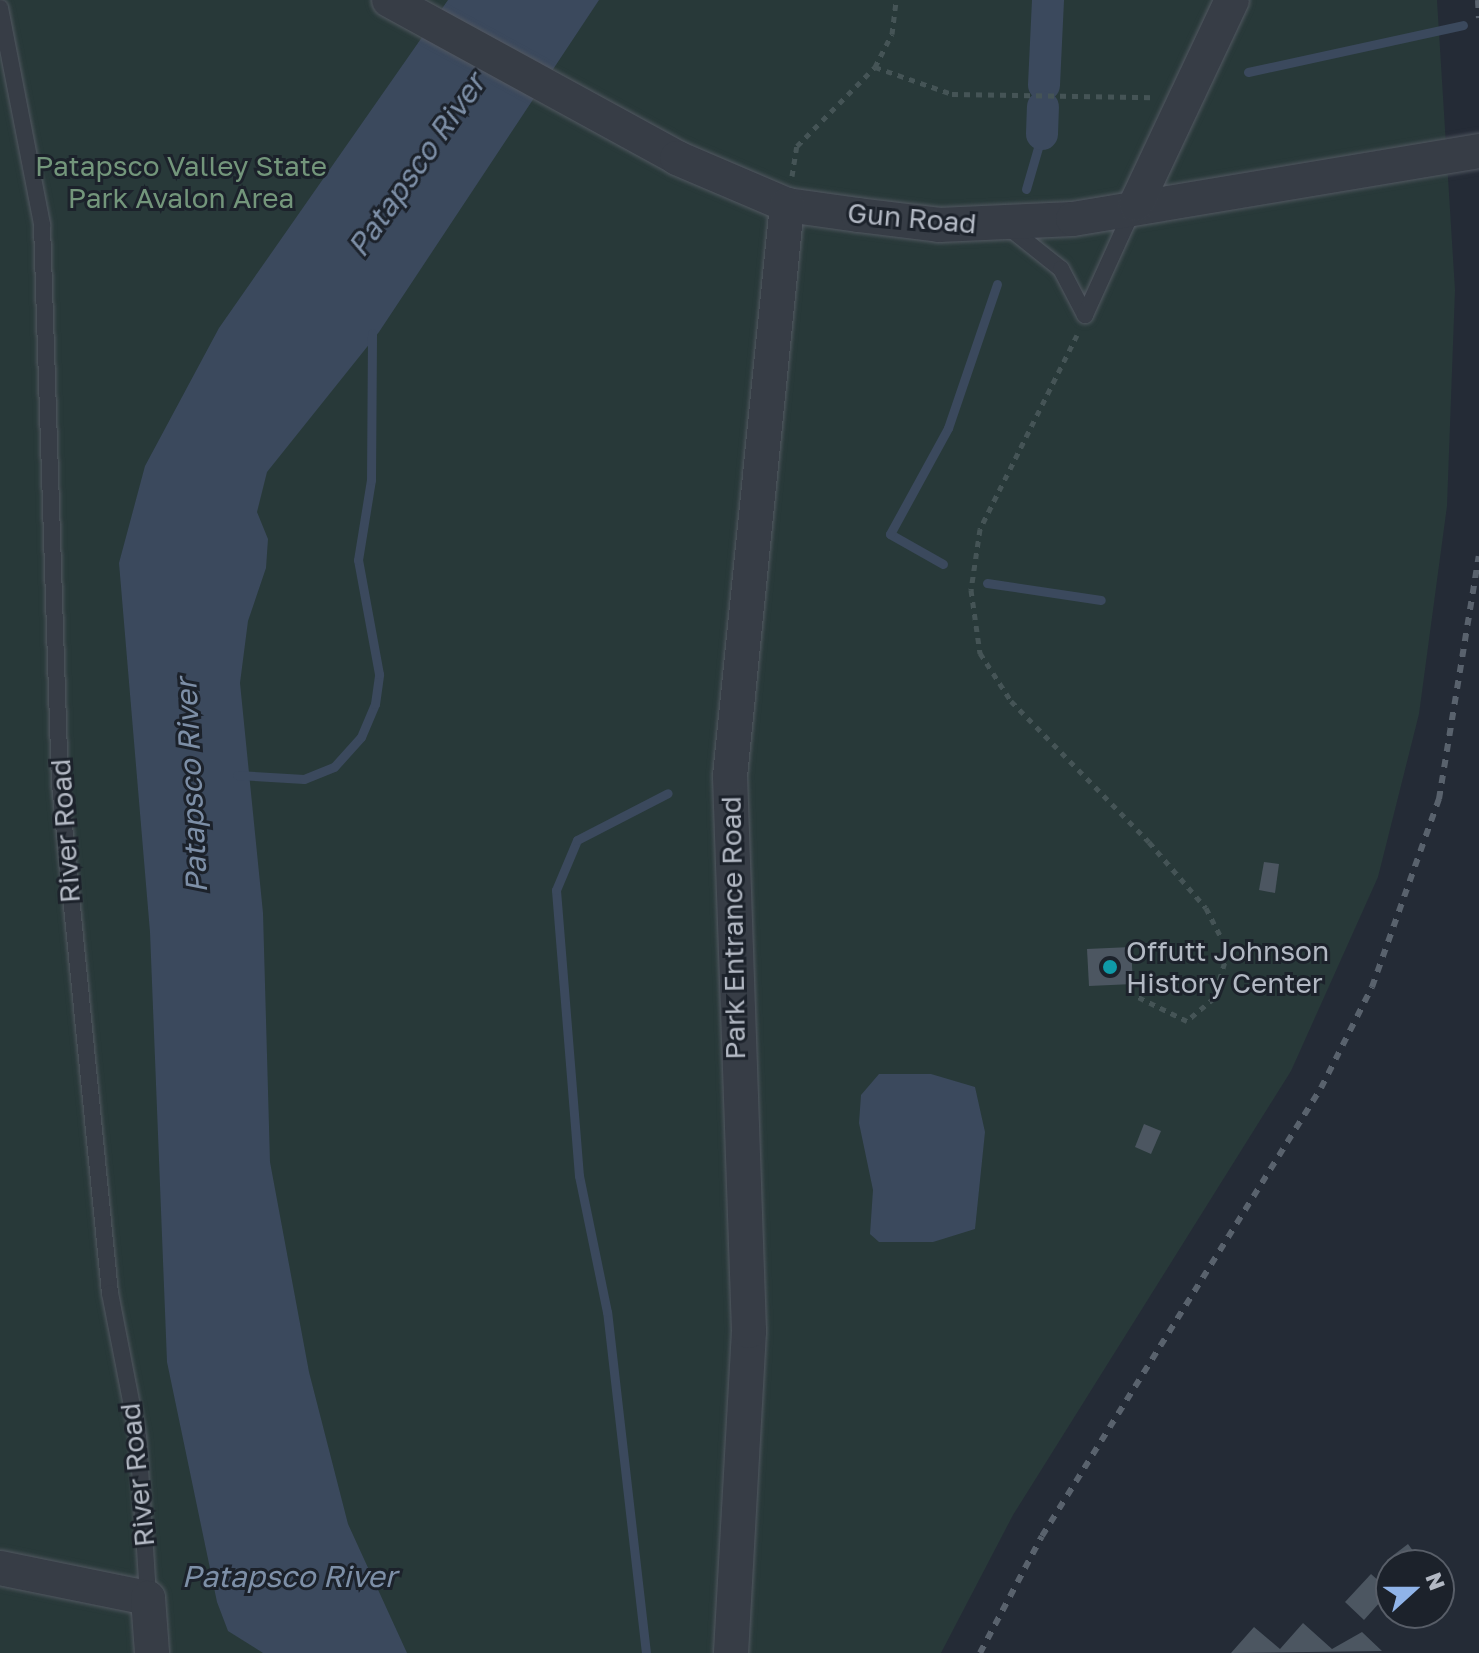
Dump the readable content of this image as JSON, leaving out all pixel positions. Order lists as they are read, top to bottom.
{
  "streets": {
    "street": ["Gun Road", "River Road", "Park Entrance Road"]
  },
  "crossings": [
    ["Gun Road", "Park Entrance Road"]
  ],
  "water": ["Patapsco River"],
  "parks": ["Patapsco Valley State Park Avalon Area"],
  "places": ["Offutt Johnson History Center"],
  "north": "right"
}
